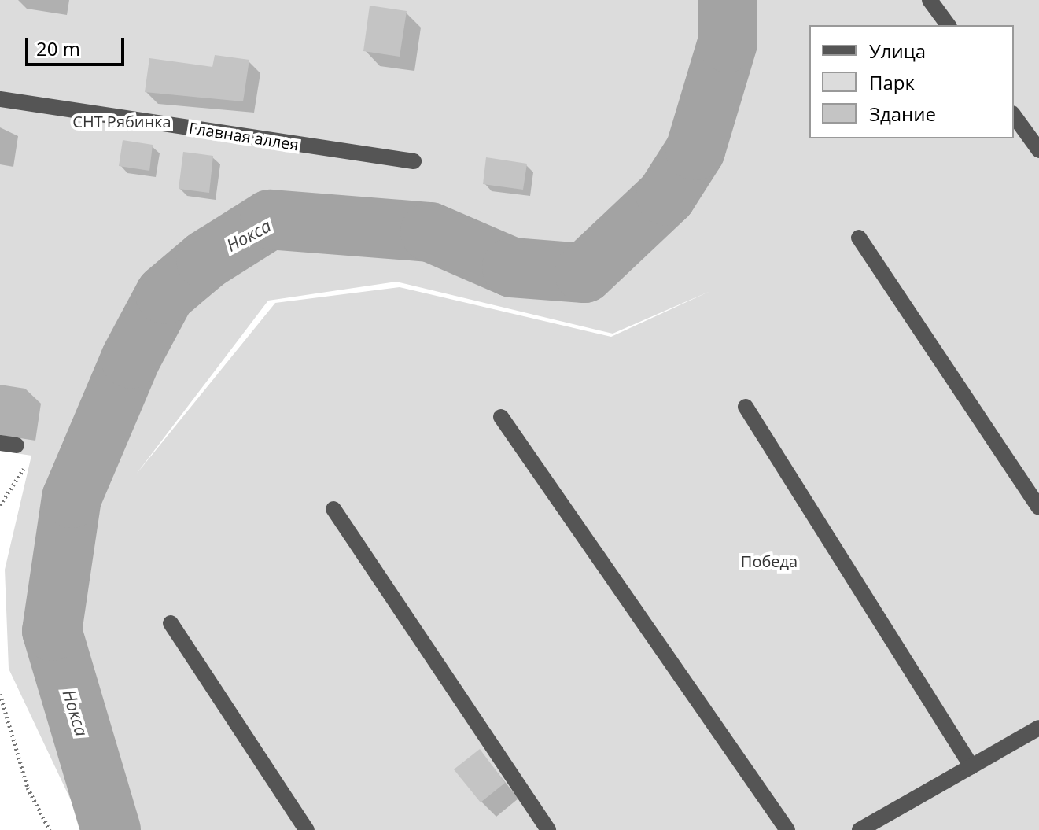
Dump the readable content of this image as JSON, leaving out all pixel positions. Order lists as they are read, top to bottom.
{
  "streets": {
    "lane": ["Главная аллея"]
  },
  "water": ["Нокса"],
  "parks": ["СНТ Рябинка", "Победа"],
  "legend": ["Улица", "Парк", "Здание"],
  "scale_bar": "20 m"
}
